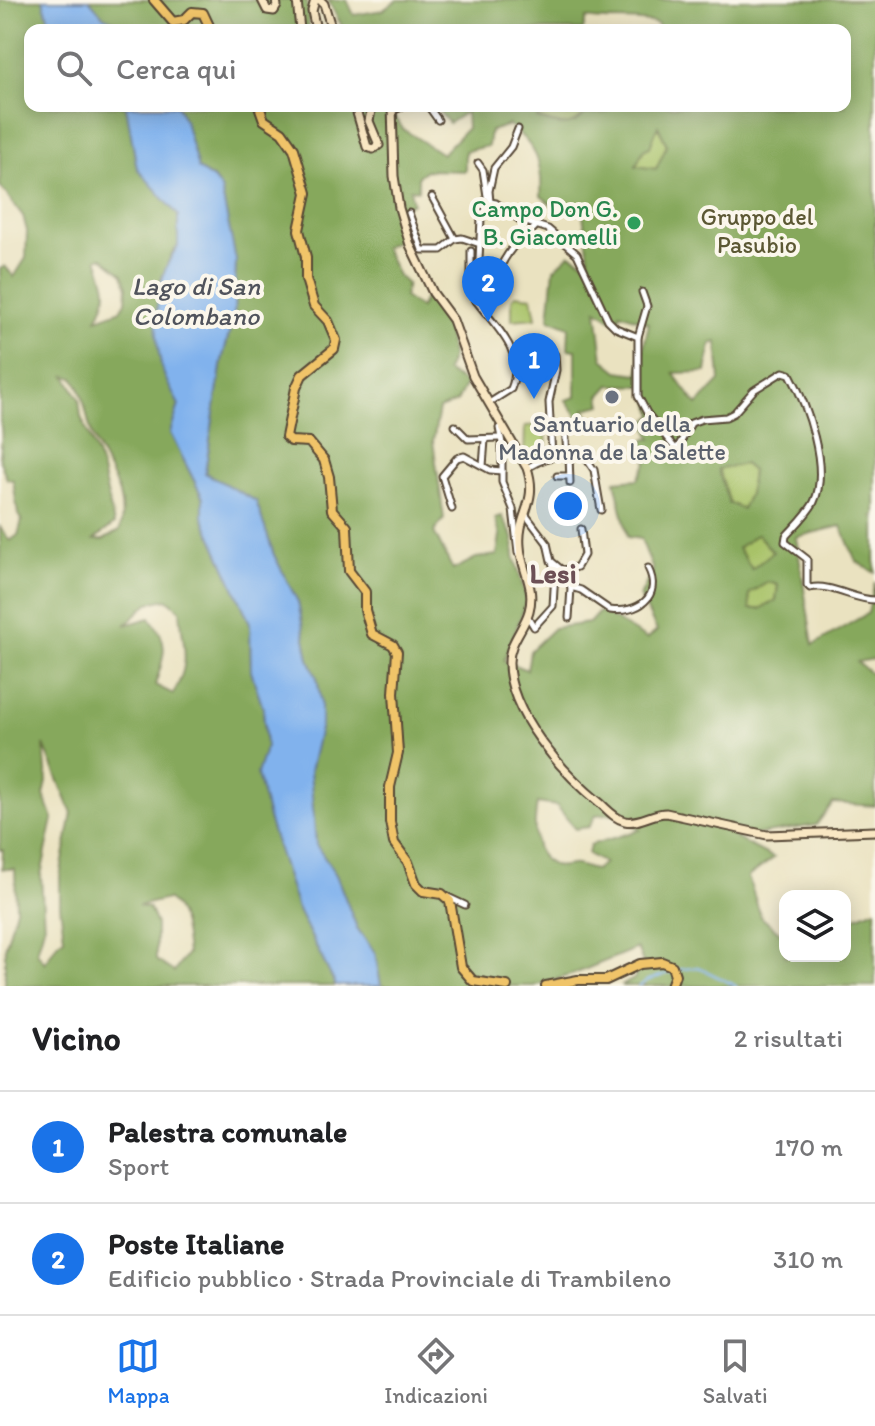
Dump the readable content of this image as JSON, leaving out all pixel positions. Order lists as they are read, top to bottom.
{
  "districts": ["Lesi"],
  "water": ["Lago di San Colombano"],
  "parks": ["Gruppo del Pasubio"],
  "places": ["Campo Don G. B. Giacomelli", "Santuario della Madonna de la Salette"],
  "page": {
    "search": "Cerca qui",
    "pins": ["2", "1"],
    "heading": ["Vicino", "2 risultati"],
    "list": [
      {
        "mark": "1",
        "name": "Palestra comunale",
        "note": "Sport",
        "value": "170 m"
      },
      {
        "mark": "2",
        "name": "Poste Italiane",
        "note": "Edificio pubblico · Strada Provinciale di Trambileno",
        "value": "310 m"
      }
    ],
    "nav": ["Mappa", "Indicazioni", "Salvati"]
  }
}
